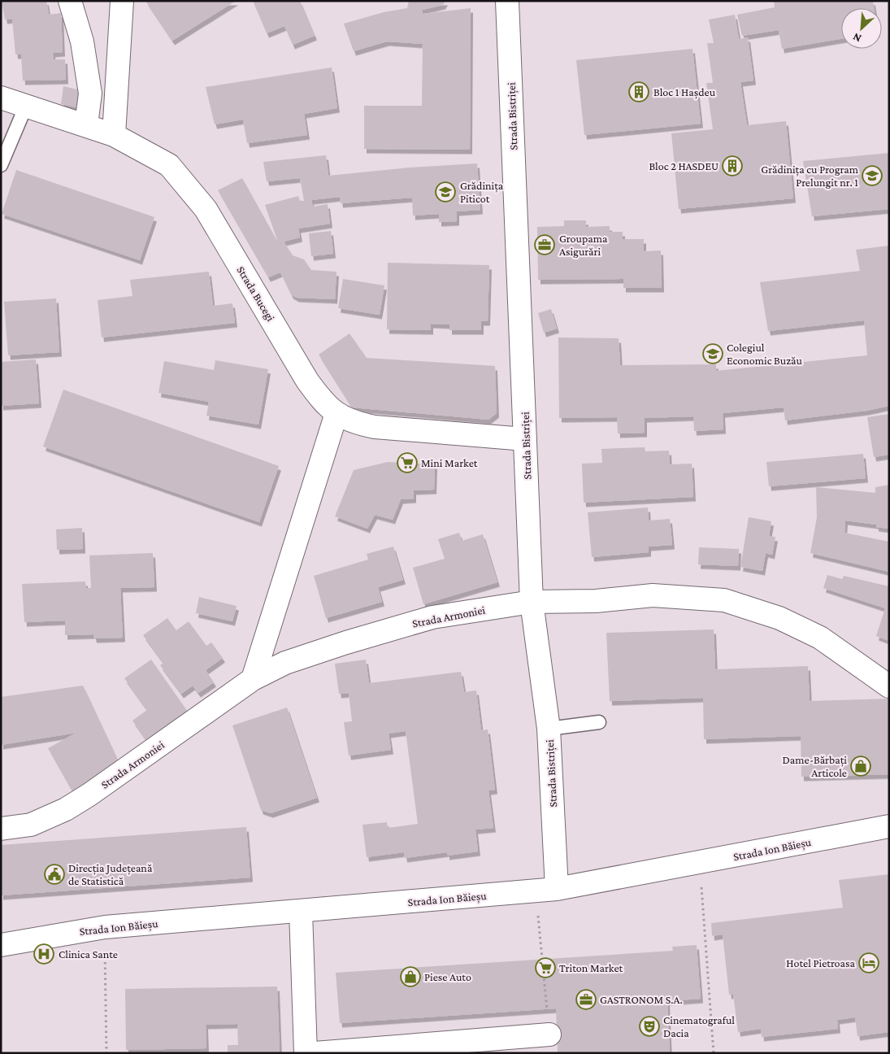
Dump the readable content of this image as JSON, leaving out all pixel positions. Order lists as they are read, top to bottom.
{
  "streets": {
    "street": [
      "Strada Bistriței",
      "Strada Bucegi",
      "Strada Armoniei",
      "Strada Ion Băieșu"
    ]
  },
  "crossings": [
    ["Strada Bistriței", "Strada Bucegi"],
    ["Strada Bistriței", "Strada Armoniei"],
    ["Strada Bistriței", "Strada Ion Băieșu"]
  ],
  "places": {
    "building": ["Bloc 1 Hașdeu", "Bloc 2 HASDEU"],
    "school or university": ["Grădinița cu Program Prelungit nr. 1", "Grădinița Piticot", "Colegiul Economic Buzău"],
    "office": ["Groupama Asigurări", "GASTRONOM S.A."],
    "supermarket": ["Mini Market", "Triton Market"],
    "shop": ["Dame-Bărbați Articole", "Piese Auto"],
    "public building": ["Direcția Județeană de Statistică"],
    "hospital": ["Clinica Sante"],
    "hotel": ["Hotel Pietroasa"],
    "theatre": ["Cinematograful Dacia"]
  },
  "north": "bottom left"
}
